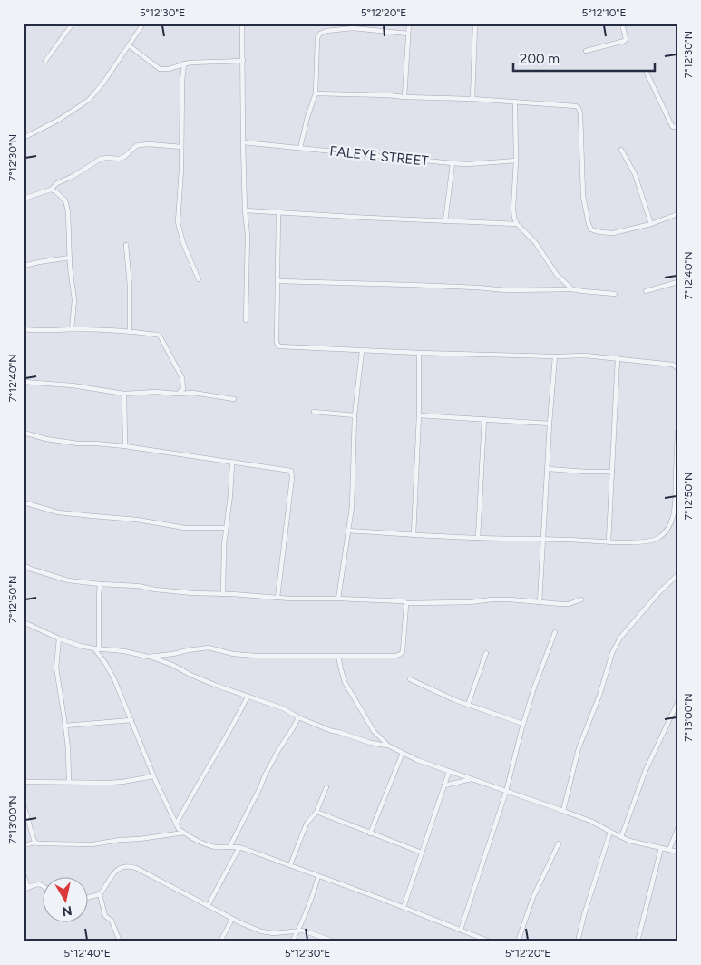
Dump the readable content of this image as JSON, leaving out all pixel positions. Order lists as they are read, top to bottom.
{
  "streets": {
    "street": ["FALEYE STREET"]
  },
  "scale_bar": "200 m",
  "north": "bottom",
  "coordinates": [
    "5°12'30\"E",
    "5°12'20\"E",
    "5°12'10\"E",
    "7°12'30\"N",
    "7°12'40\"N",
    "7°12'50\"N",
    "7°13'00\"N",
    "5°12'40\"E"
  ]
}
